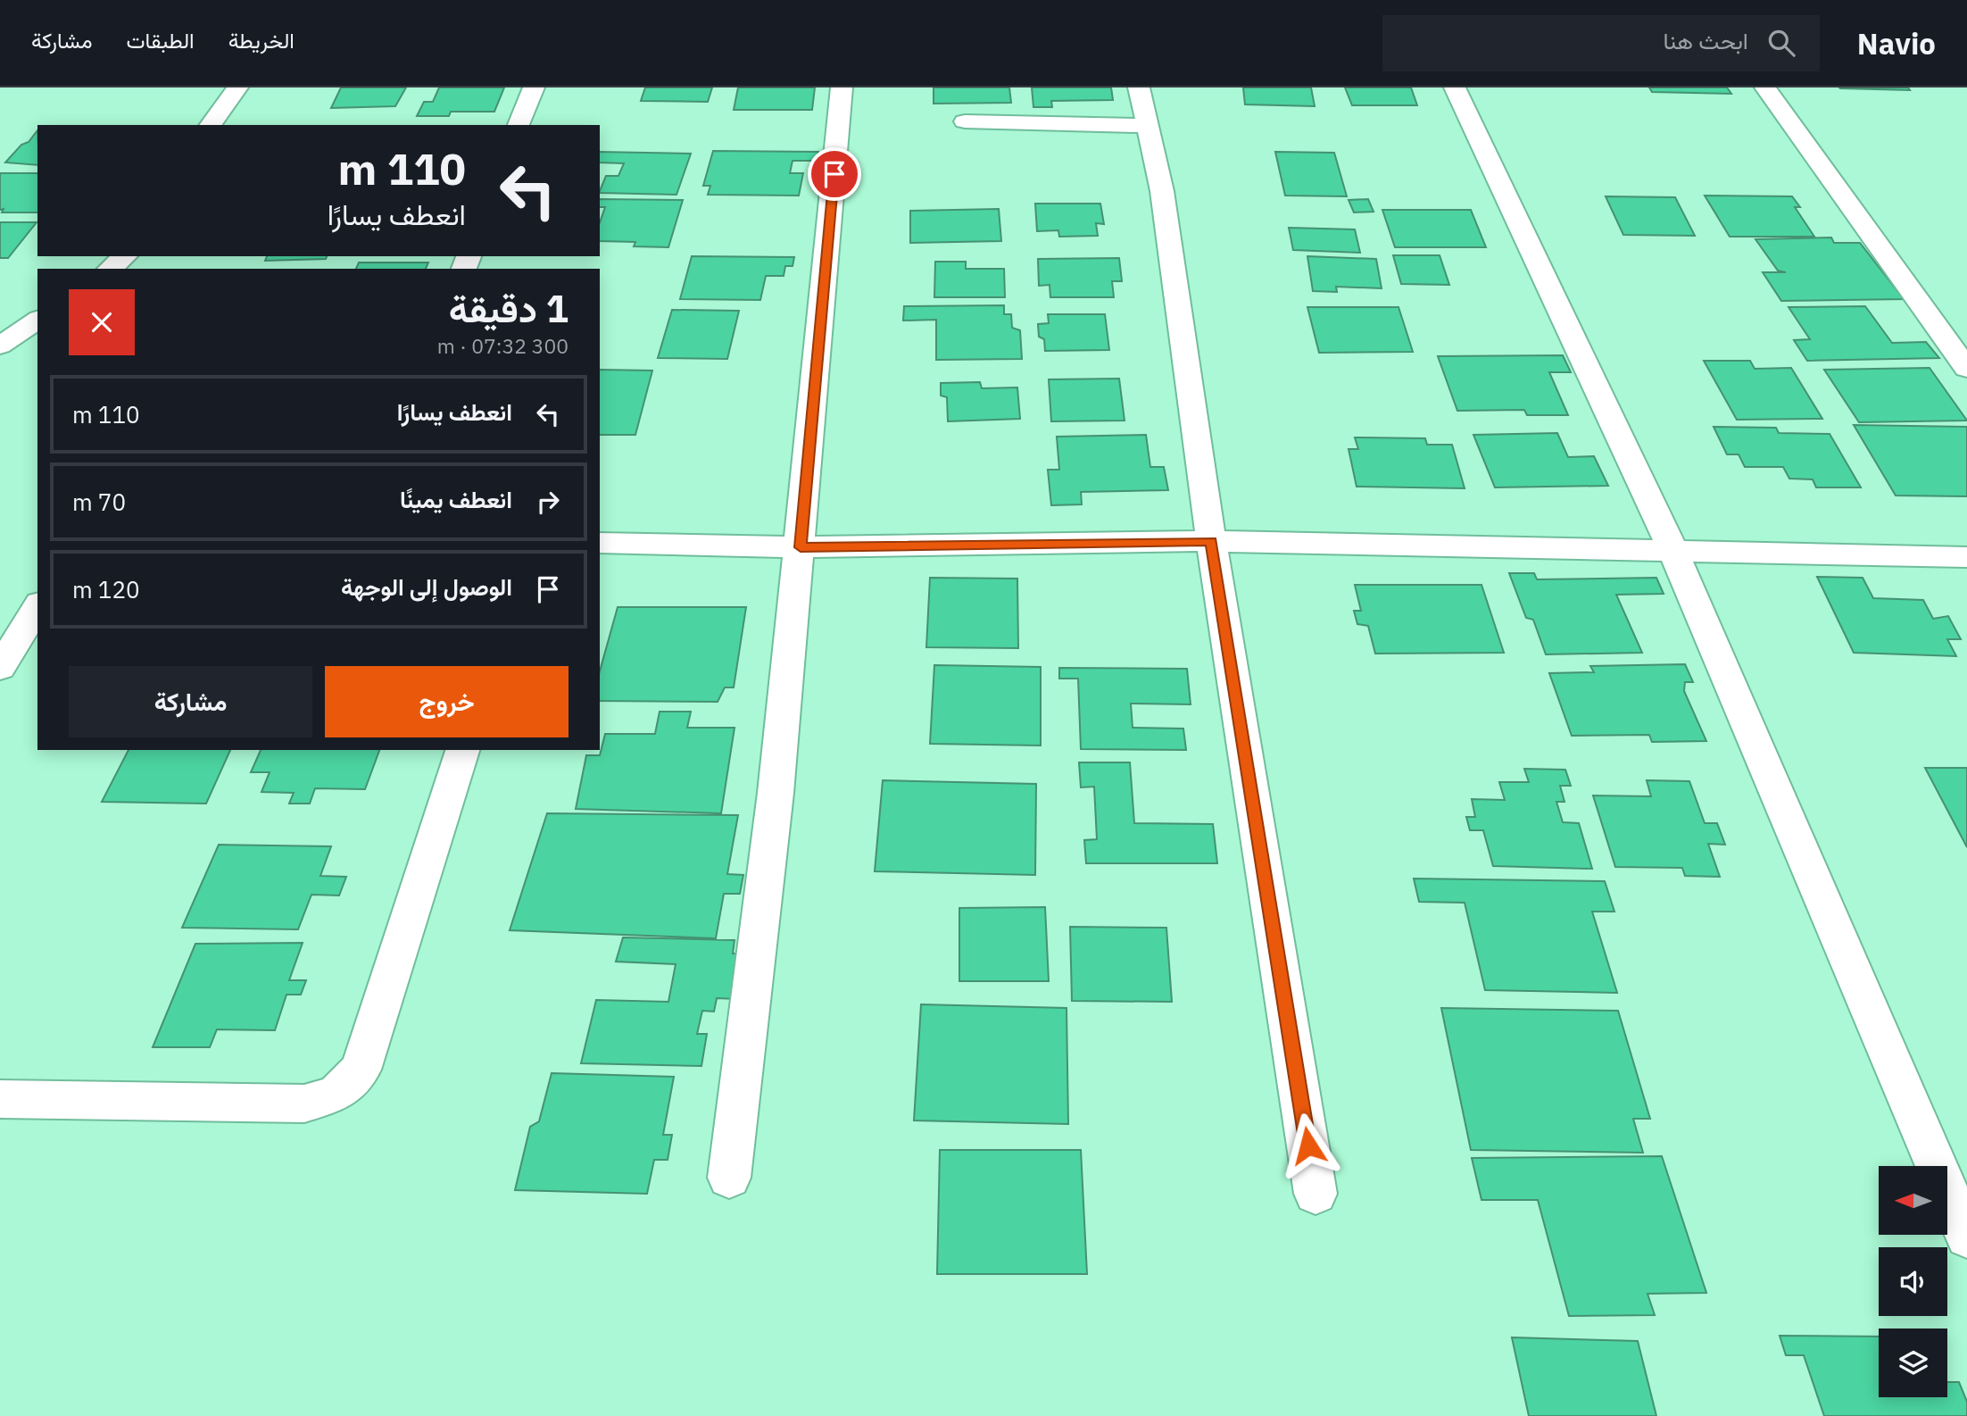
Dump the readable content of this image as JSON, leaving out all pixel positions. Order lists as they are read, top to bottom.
{
  "north": "left",
  "page": {
    "header": "Navio",
    "search": "ابحث هنا",
    "nav": ["الخريطة", "الطبقات", "مشاركة"],
    "turn": ["110 m", "انعطف يسارًا"],
    "heading": ["1 دقيقة", "300 m · 07:32"],
    "list": [
      {
        "name": "انعطف يسارًا",
        "value": "110 m"
      },
      {
        "name": "انعطف يمينًا",
        "value": "70 m"
      },
      {
        "name": "الوصول إلى الوجهة",
        "value": "120 m"
      }
    ],
    "buttons": ["خروج", "مشاركة"]
  }
}
